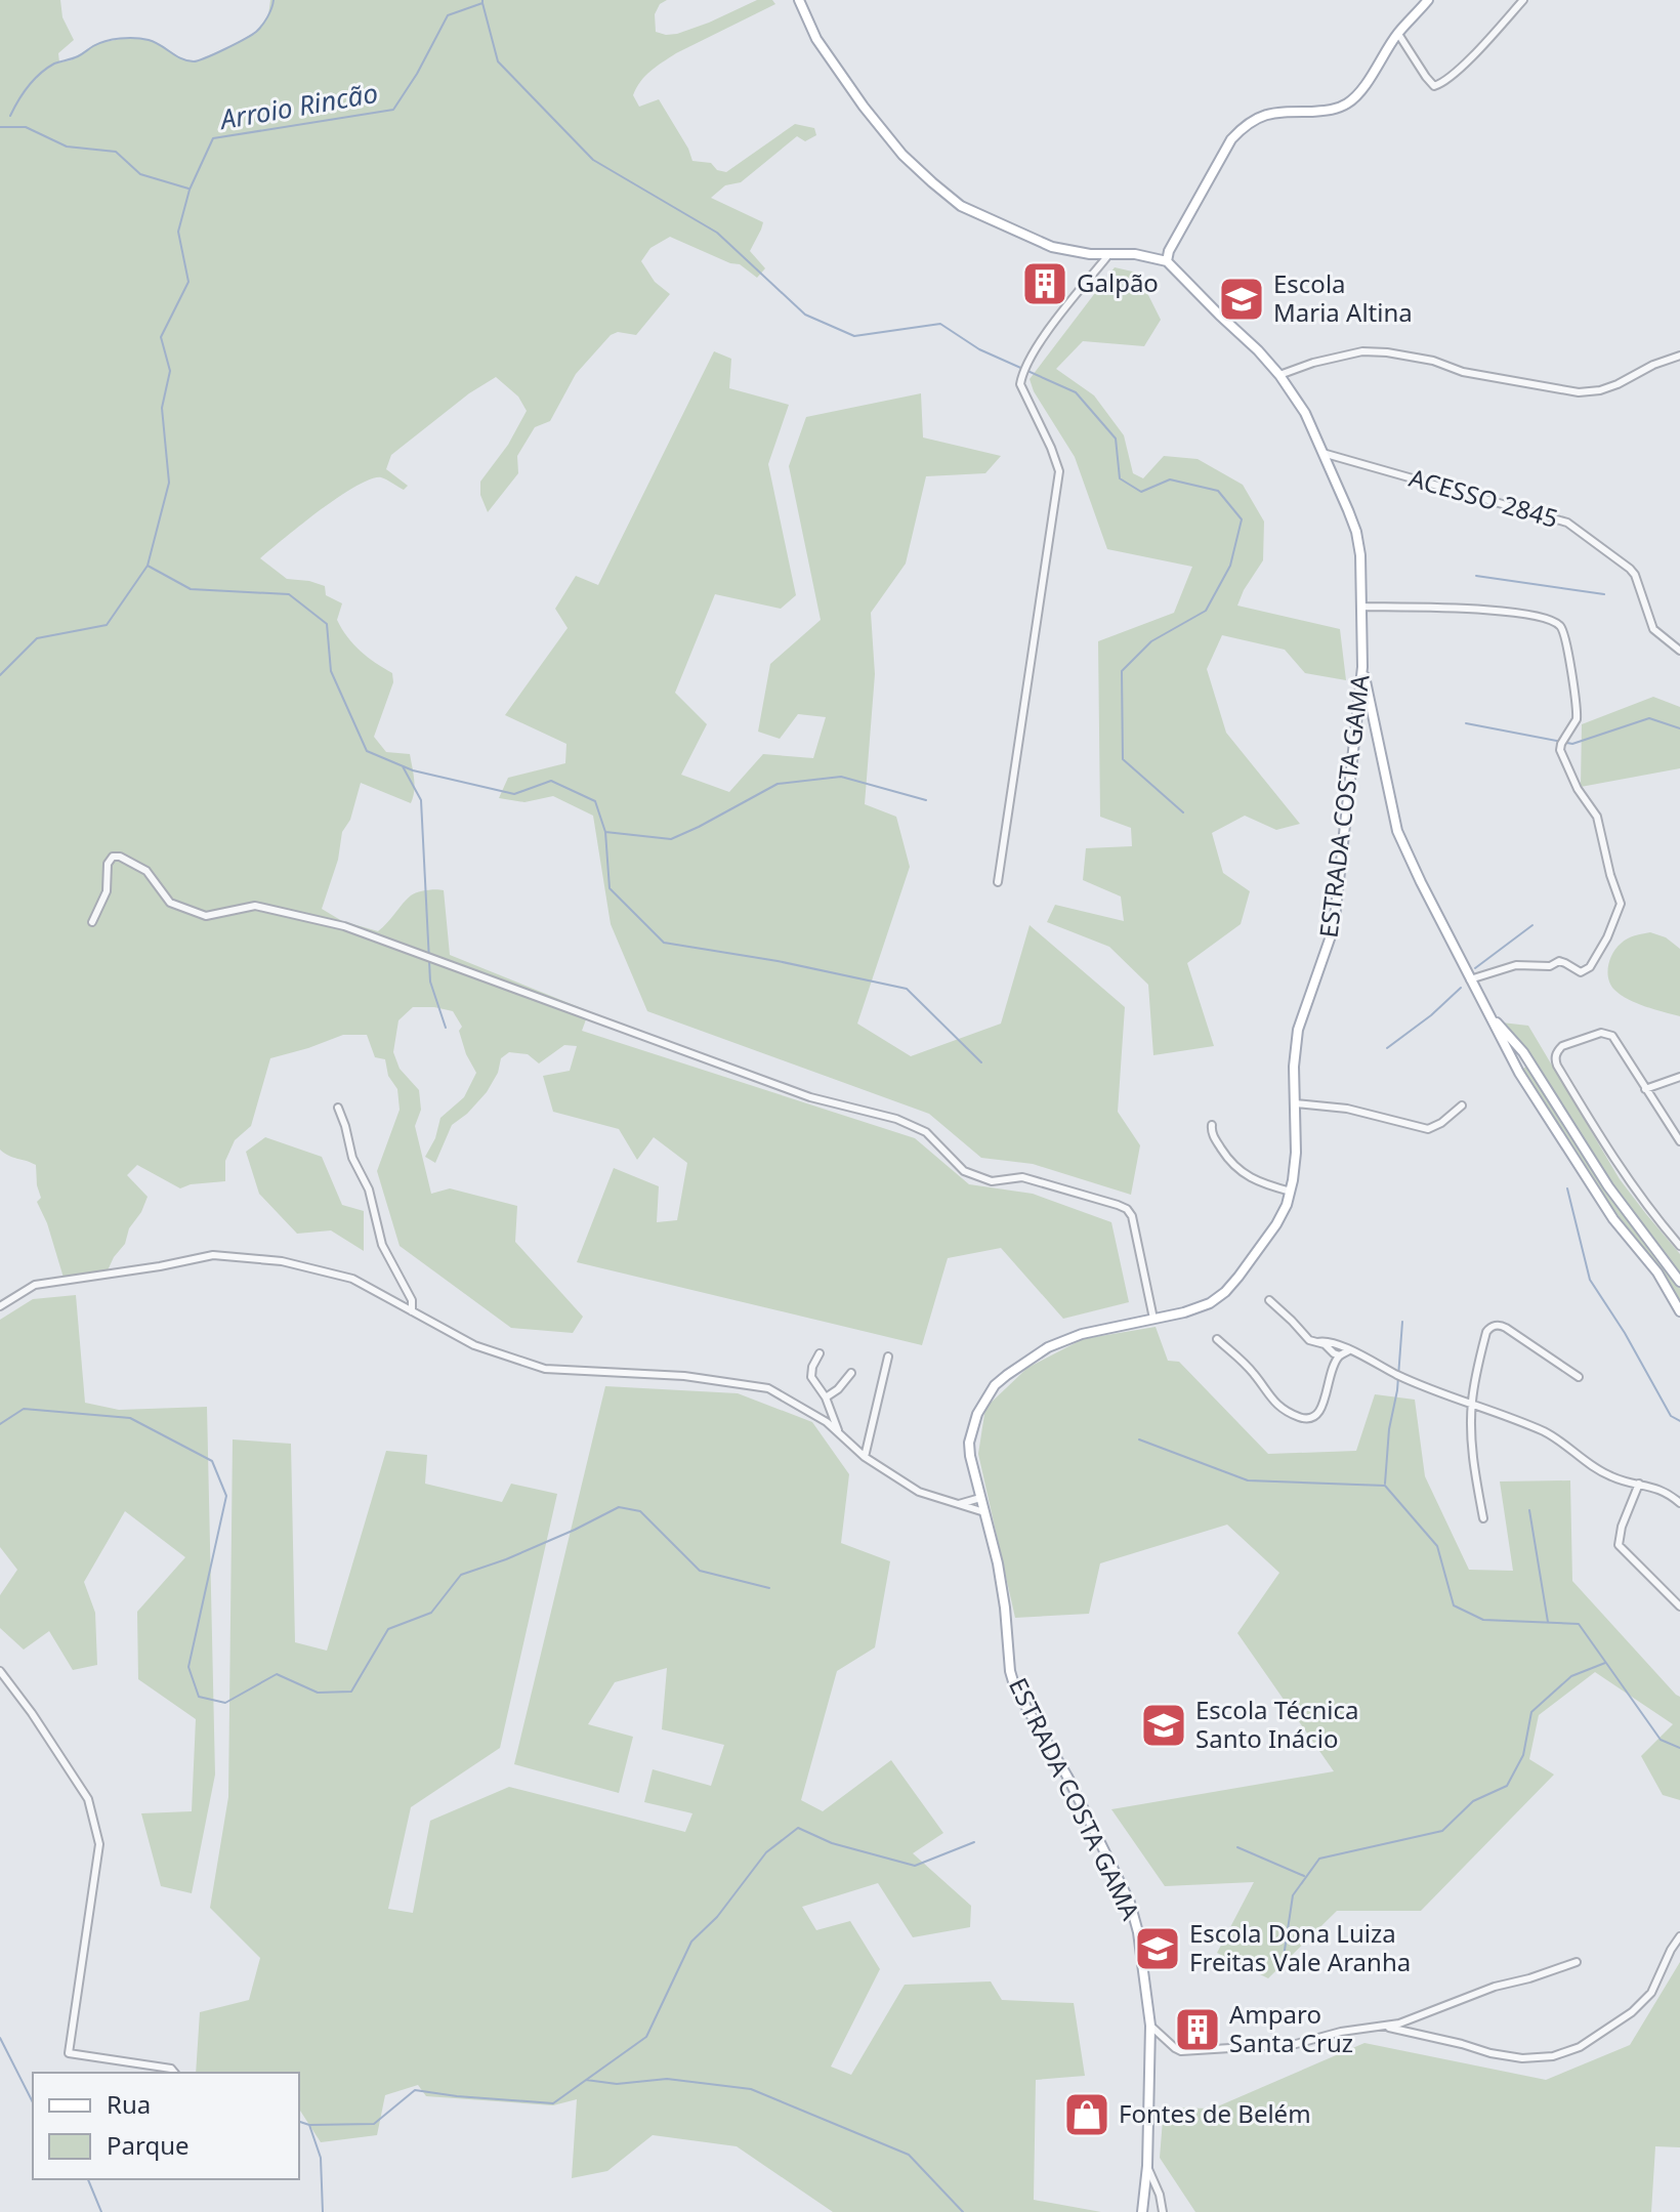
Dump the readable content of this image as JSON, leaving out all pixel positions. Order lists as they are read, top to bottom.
{
  "streets": {
    "main road": ["ESTRADA COSTA GAMA"],
    "street": ["ACESSO 2845"]
  },
  "crossings": [
    ["ACESSO 2845", "ESTRADA COSTA GAMA"]
  ],
  "water": ["Arroio Rincão"],
  "places": {
    "building": ["Galpão", "Amparo Santa Cruz"],
    "school or university": ["Escola Maria Altina", "Escola Técnica Santo Inácio", "Escola Dona Luiza Freitas Vale Aranha"],
    "shop": ["Fontes de Belém"]
  },
  "legend": ["Rua", "Parque"]
}
